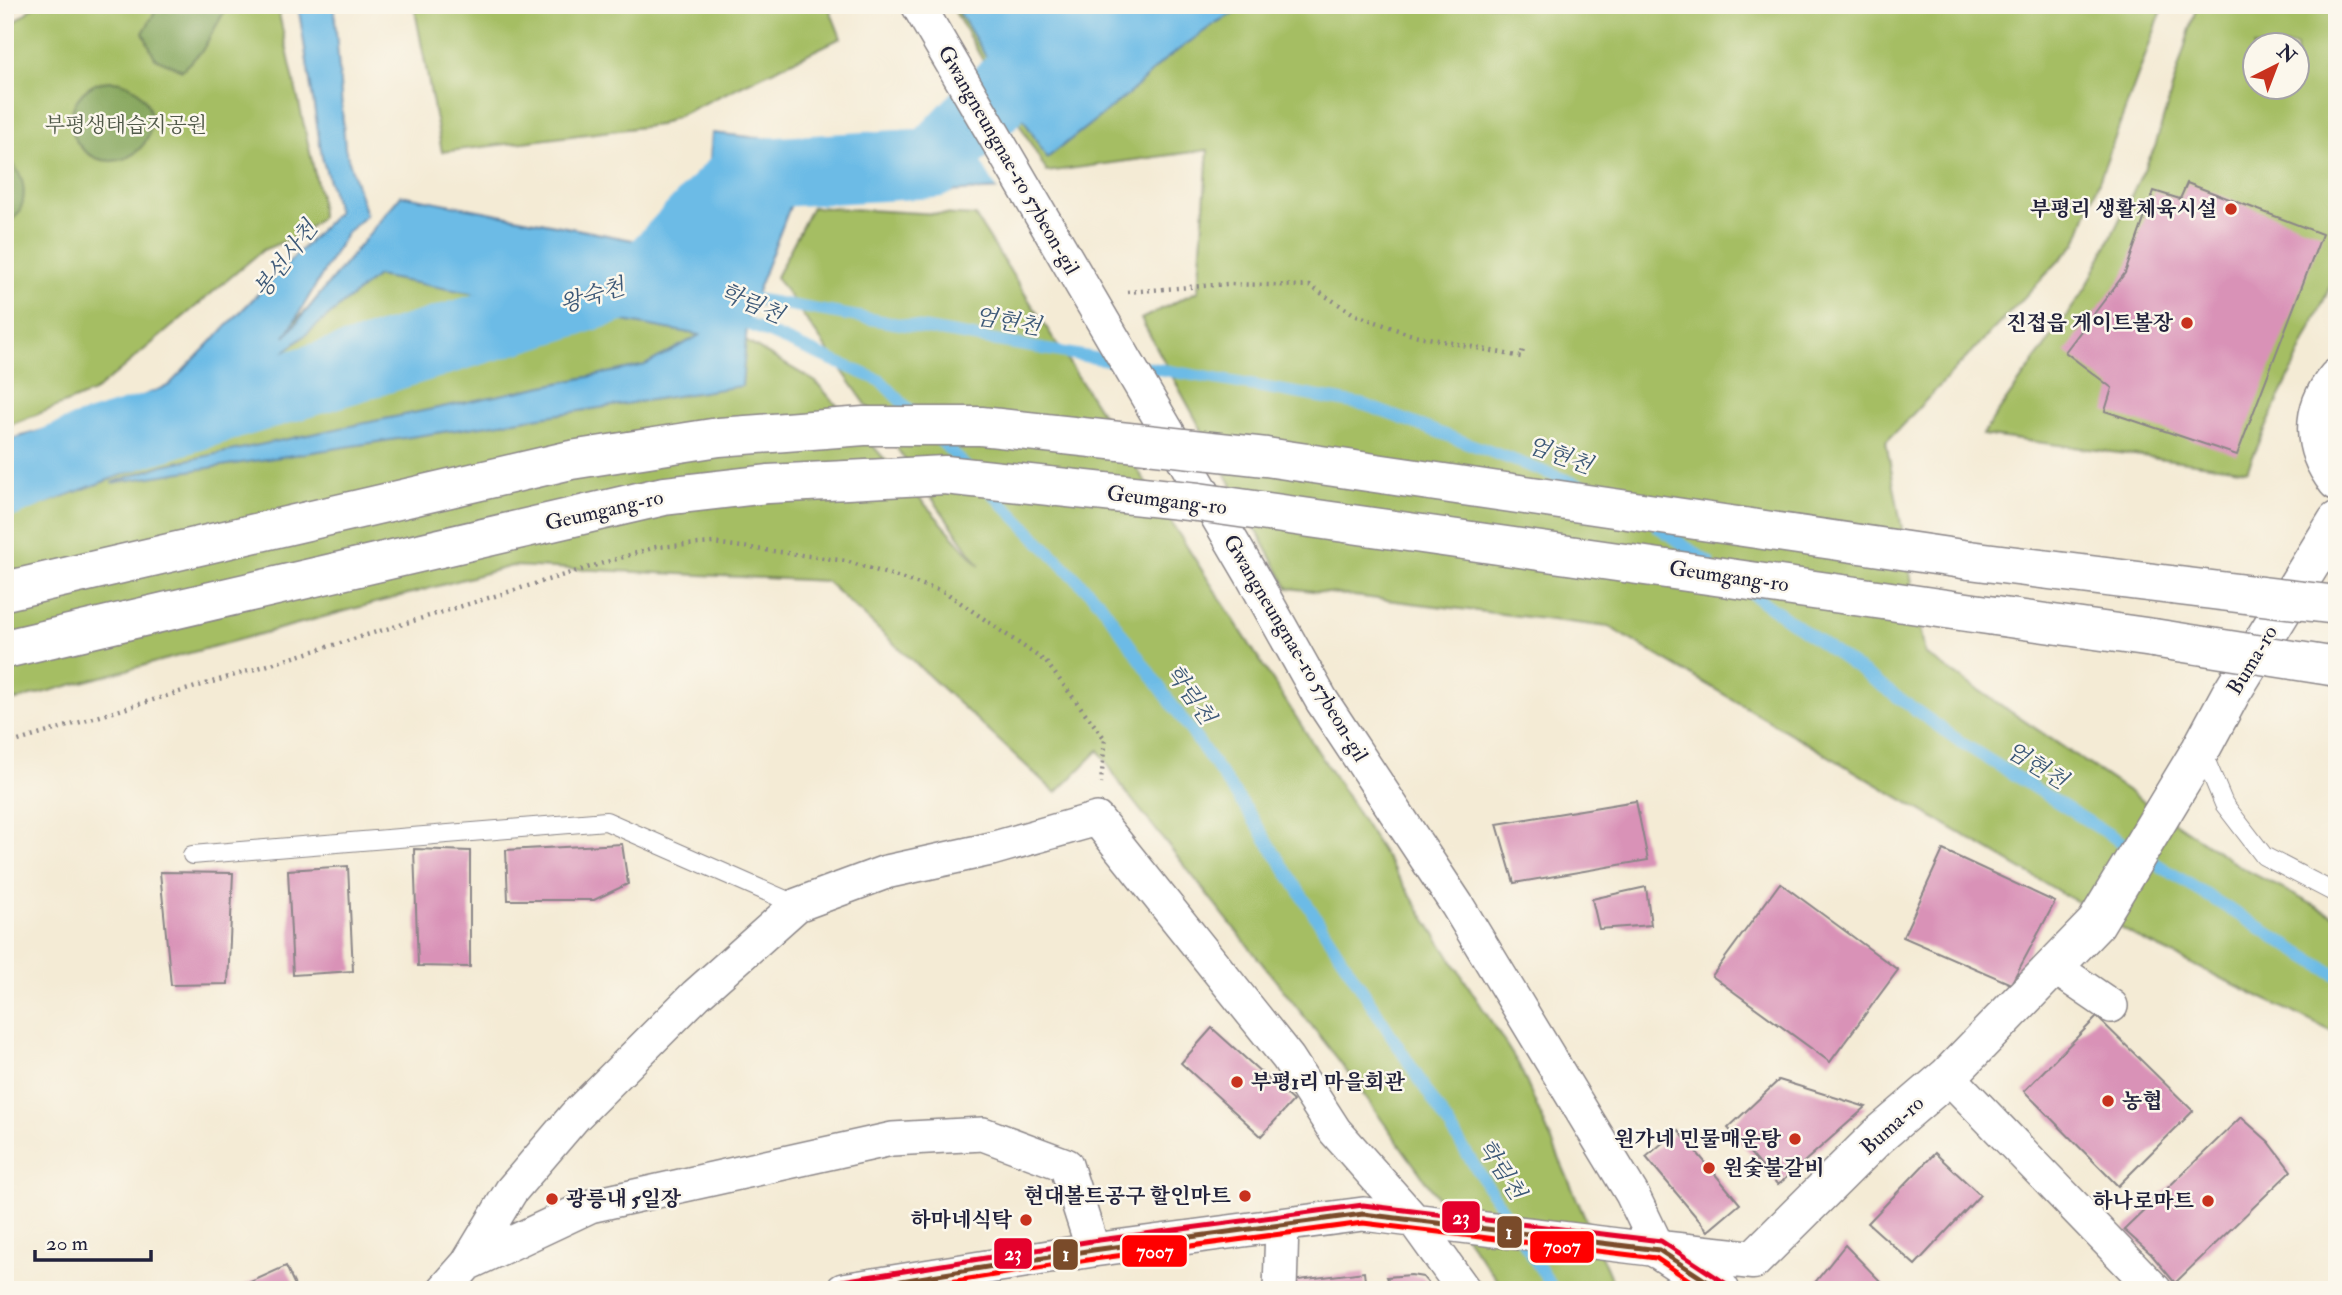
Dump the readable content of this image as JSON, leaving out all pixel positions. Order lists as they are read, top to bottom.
{
  "streets": {
    "main road": ["Geumgang-ro", "Buma-ro"],
    "street": ["Gwangneungnae-ro 57beon-gil"]
  },
  "crossings": [
    ["Gwangneungnae-ro 57beon-gil", "Buma-ro"]
  ],
  "water": [
    "봉선사천",
    "왕숙천",
    "학림천",
    "엄현천"
  ],
  "parks": ["부평생태습지공원"],
  "places": [
    "부평리 생활체육시설",
    "진접읍 게이트볼장",
    "부평1리 마을회관",
    "농협",
    "원가네 민물매운탕",
    "원숯불갈비",
    "현대볼트공구 할인마트",
    "광릉내 5일장",
    "하나로마트",
    "하마네식탁"
  ],
  "lines": ["transit line 23", "transit line 1", "transit line 7007"],
  "scale_bar": "20 m",
  "north": "top right"
}
